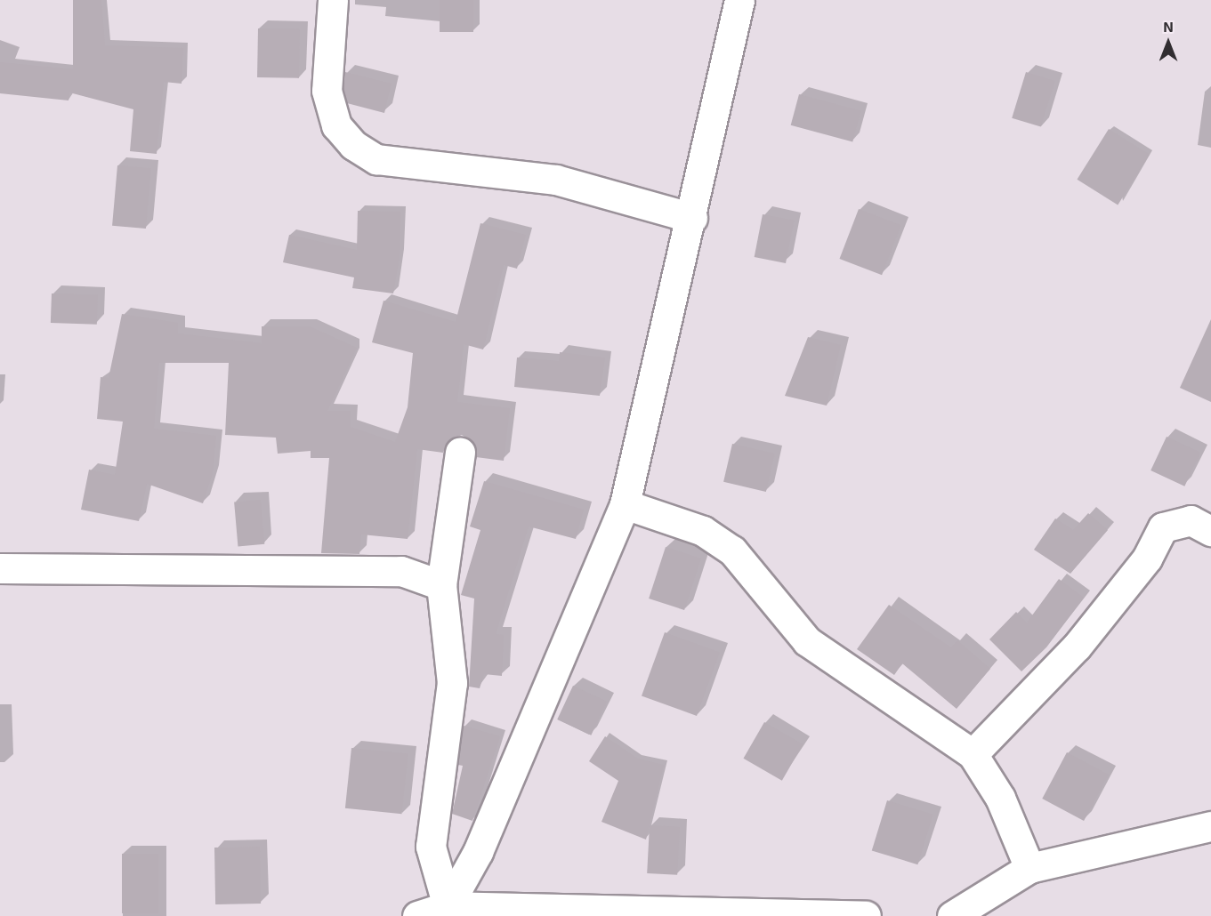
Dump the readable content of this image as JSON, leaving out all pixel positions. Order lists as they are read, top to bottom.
{
  "north": "top"
}
